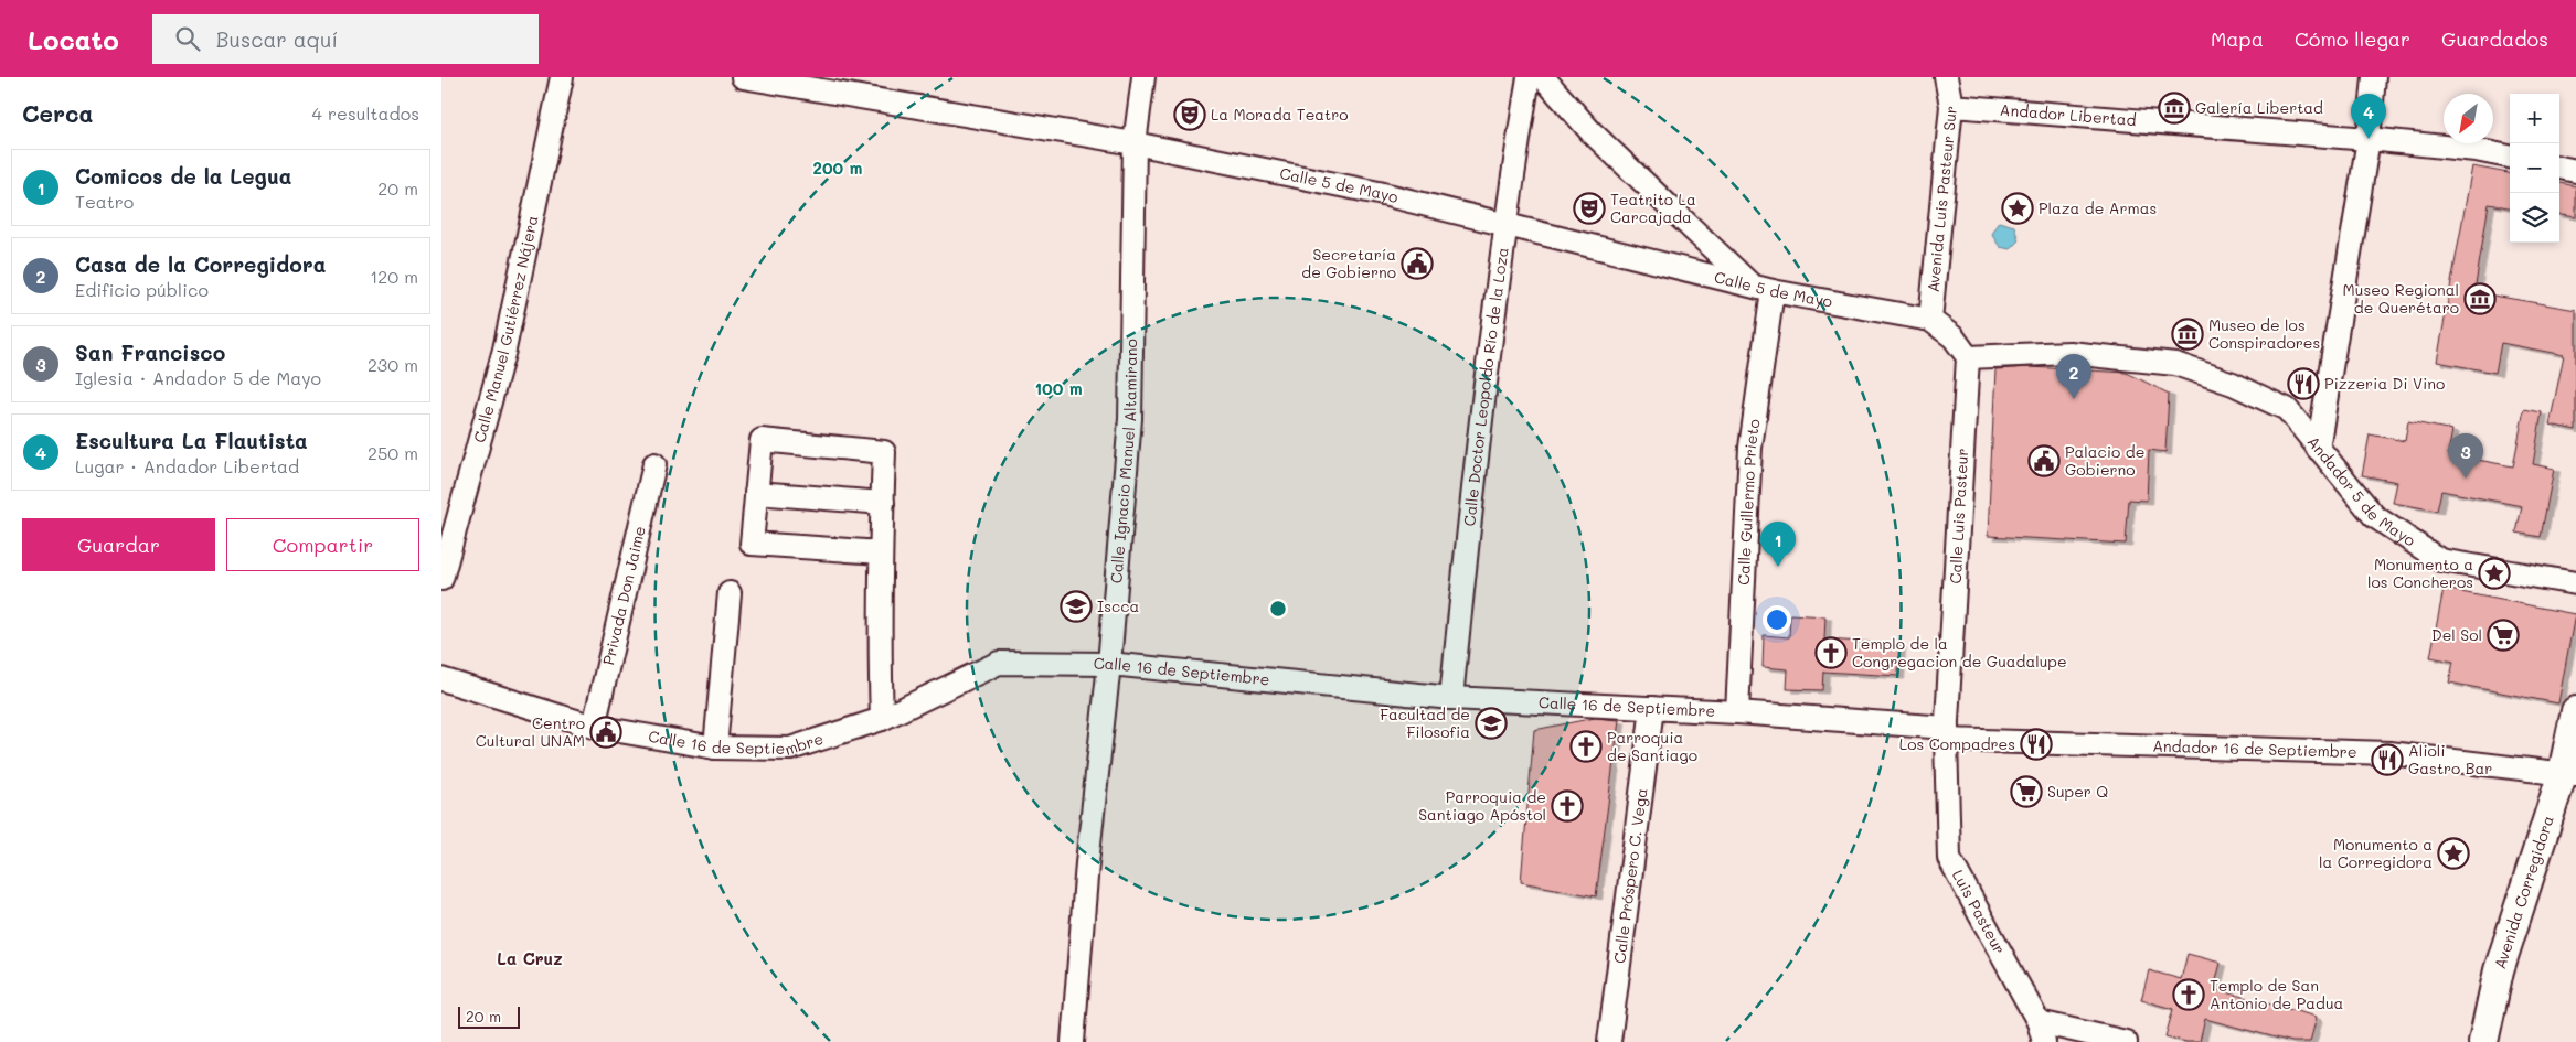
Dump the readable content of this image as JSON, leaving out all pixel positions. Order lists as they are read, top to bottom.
{
  "streets": {
    "main road": ["Avenida Corregidora"],
    "street": [
      "Andador Libertad",
      "Calle 5 de Mayo",
      "Avenida Luis Pasteur Sur",
      "Calle Manuel Gutiérrez Nájera",
      "Calle Doctor Leopoldo Río de la Loza",
      "Calle Ignacio Manuel Altamirano",
      "Andador 5 de Mayo",
      "Calle Guillermo Prieto",
      "Calle Luis Pasteur",
      "Privada Don Jaime",
      "Calle 16 de Septiembre",
      "Andador 16 de Septiembre",
      "Calle Próspero C. Vega",
      "Luis Pasteur"
    ]
  },
  "crossings": [
    ["Andador Libertad", "Avenida Luis Pasteur Sur"],
    ["Calle 5 de Mayo", "Avenida Luis Pasteur Sur"],
    ["Calle 5 de Mayo", "Calle Doctor Leopoldo Río de la Loza"],
    ["Calle 5 de Mayo", "Calle Ignacio Manuel Altamirano"],
    ["Calle 5 de Mayo", "Calle Guillermo Prieto"],
    ["Calle Doctor Leopoldo Río de la Loza", "Calle 16 de Septiembre"],
    ["Calle Ignacio Manuel Altamirano", "Calle 16 de Septiembre"],
    ["Andador 5 de Mayo", "Calle Luis Pasteur"],
    ["Calle Guillermo Prieto", "Calle 16 de Septiembre"],
    ["Calle Luis Pasteur", "Calle 16 de Septiembre"],
    ["Calle Luis Pasteur", "Andador 16 de Septiembre"],
    ["Calle Luis Pasteur", "Luis Pasteur"],
    ["Privada Don Jaime", "Calle 16 de Septiembre"],
    ["Calle 16 de Septiembre", "Andador 16 de Septiembre"],
    ["Calle 16 de Septiembre", "Calle Próspero C. Vega"],
    ["Calle 16 de Septiembre", "Luis Pasteur"],
    ["Andador 16 de Septiembre", "Avenida Corregidora"],
    ["Andador 16 de Septiembre", "Luis Pasteur"]
  ],
  "districts": ["La Cruz"],
  "places": {
    "museum": ["Galería Libertad", "Museo Regional de Querétaro", "Museo de los Conspiradores"],
    "theatre": ["La Morada Teatro", "Teatrito La Carcajada"],
    "place": ["Plaza de Armas", "Monumento a los Concheros", "Monumento a la Corregidora"],
    "public building": ["Secretaría de Gobierno", "Palacio de Gobierno", "Centro Cultural UNAM"],
    "restaurant": ["Pizzeria Di Vino", "Los Compadres", "Alioli Gastro Bar"],
    "school or university": ["Iscca", "Facultad de Filosofia"],
    "supermarket": ["Del Sol", "Super Q"],
    "church": [
      "Templo de la Congregacion de Guadalupe",
      "Parroquia de Santiago",
      "Parroquia de Santiago Apóstol",
      "Templo de San Antonio de Padua"
    ]
  },
  "scale_bar": "20 m",
  "north": "bottom left",
  "page": {
    "header": "Locato",
    "search": "Buscar aquí",
    "nav": ["Mapa", "Cómo llegar", "Guardados"],
    "heading": ["Cerca", "4 resultados"],
    "map_buttons": ["+", "−"],
    "pins": [
      "4",
      "2",
      "3",
      "1"
    ],
    "list": [
      {
        "mark": "1",
        "name": "Comicos de la Legua",
        "note": "Teatro",
        "value": "20 m"
      },
      {
        "mark": "2",
        "name": "Casa de la Corregidora",
        "note": "Edificio público",
        "value": "120 m"
      },
      {
        "mark": "3",
        "name": "San Francisco",
        "note": "Iglesia · Andador 5 de Mayo",
        "value": "230 m"
      },
      {
        "mark": "4",
        "name": "Escultura La Flautista",
        "note": "Lugar · Andador Libertad",
        "value": "250 m"
      }
    ],
    "buttons": ["Guardar", "Compartir"],
    "scale": "20 m"
  },
  "rings": ["200 m", "100 m"]
}
